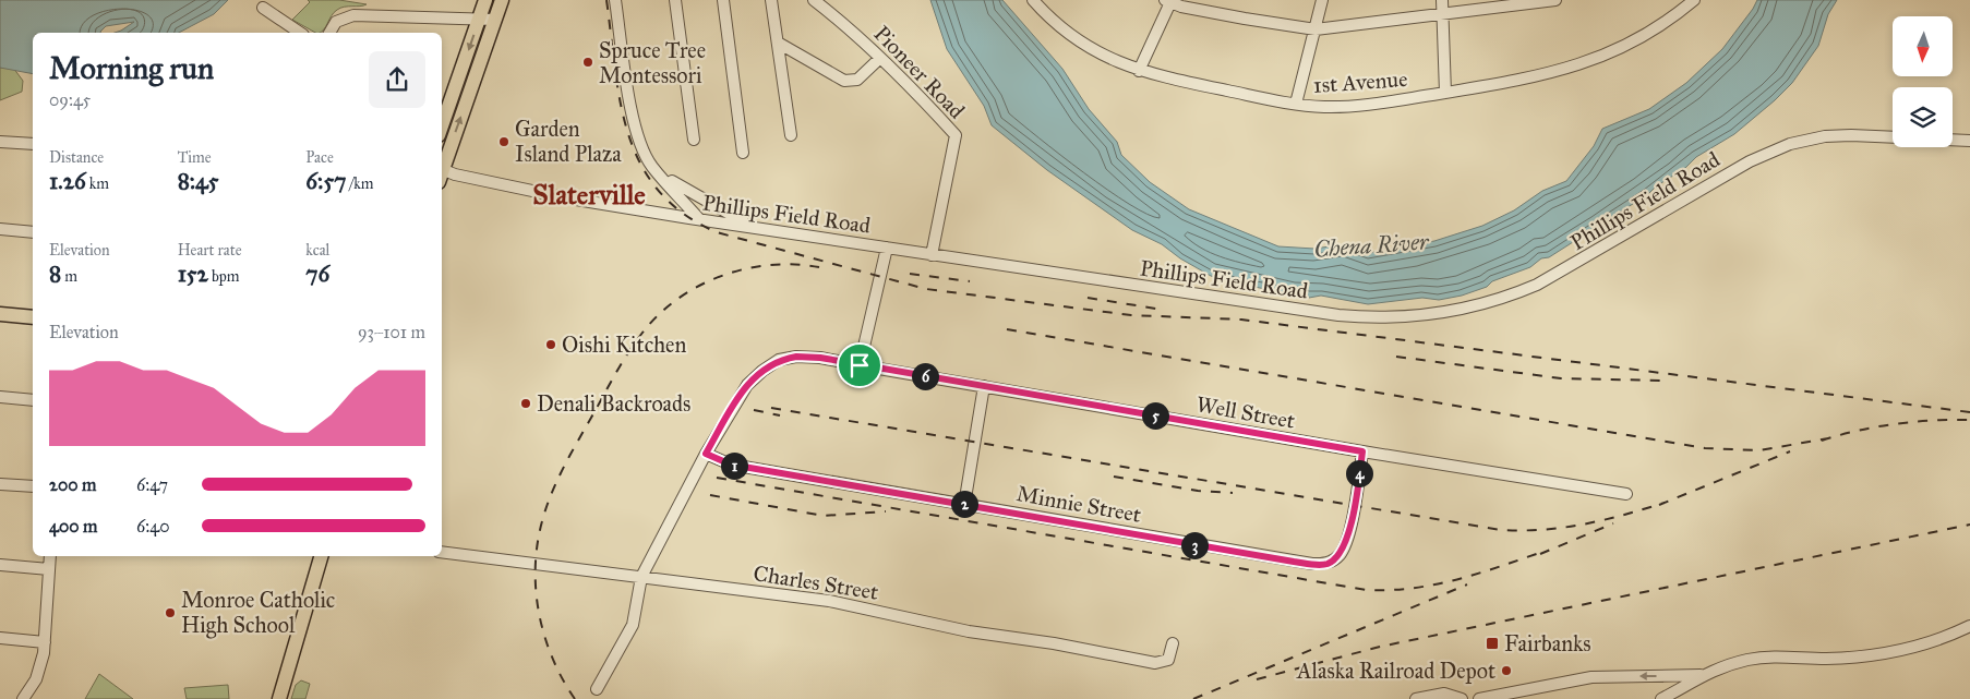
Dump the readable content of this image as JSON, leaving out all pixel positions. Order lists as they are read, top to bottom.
{
  "streets": {
    "street": [
      "Pioneer Road",
      "1st Avenue",
      "Phillips Field Road",
      "Well Street",
      "Minnie Street",
      "Charles Street"
    ]
  },
  "crossings": [
    ["Pioneer Road", "Phillips Field Road"],
    ["Well Street", "Minnie Street"],
    ["Well Street", "Charles Street"]
  ],
  "districts": ["Slaterville"],
  "water": ["Chena River"],
  "places": {
    "other": [
      "Spruce Tree Montessori",
      "Garden Island Plaza",
      "Oishi Kitchen",
      "Denali Backroads",
      "Monroe Catholic High School",
      "Alaska Railroad Depot"
    ],
    "transit": ["Fairbanks"]
  },
  "north": "bottom",
  "page": {
    "heading": ["Morning run", "09:45"],
    "stats": [
      ["Distance", "1.26 km"],
      ["Time", "8:45"],
      ["Pace", "6:57 /km"],
      ["Elevation", "8 m"],
      ["Heart rate", "152 bpm"],
      ["kcal", "76"]
    ],
    "chart": ["Elevation", "93–101 m"],
    "pins": [
      "6",
      "5",
      "1",
      "4",
      "2",
      "3"
    ],
    "list": [
      {
        "name": "200 m",
        "note": "6:47"
      },
      {
        "name": "400 m",
        "note": "6:40"
      }
    ]
  }
}
